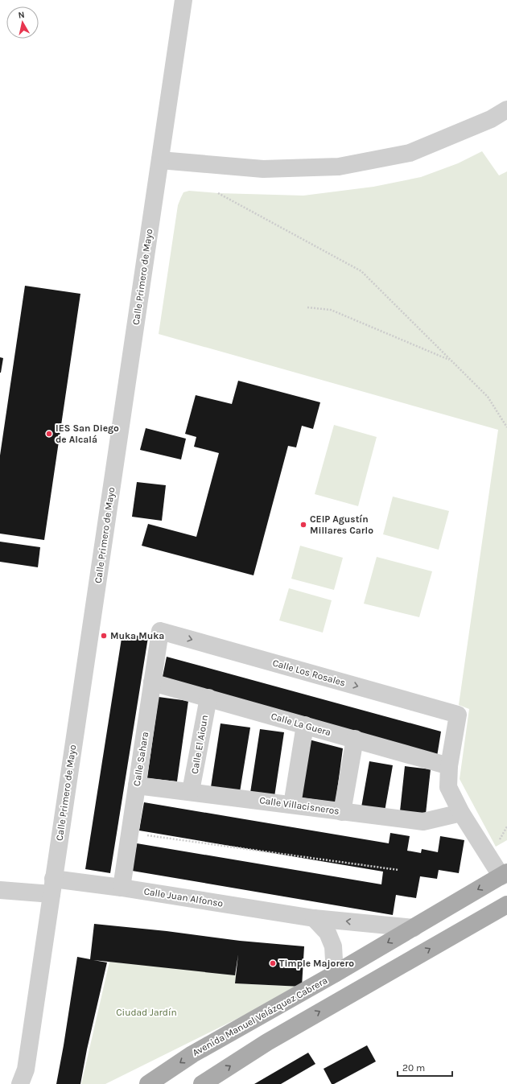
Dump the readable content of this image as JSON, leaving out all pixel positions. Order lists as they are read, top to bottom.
{
  "streets": {
    "main road": ["Avenida Manuel Velázquez Cabrera"],
    "street": [
      "Calle Primero de Mayo",
      "Calle Los Rosales",
      "Calle La Guera",
      "Calle El Aioun",
      "Calle Sahara",
      "Calle Villacisneros",
      "Calle Juan Alfonso"
    ]
  },
  "crossings": [
    ["Calle Primero de Mayo", "Calle Juan Alfonso"],
    ["Calle Los Rosales", "Calle La Guera"],
    ["Calle Los Rosales", "Calle Sahara"],
    ["Calle La Guera", "Calle El Aioun"],
    ["Calle La Guera", "Calle Sahara"],
    ["Calle El Aioun", "Calle Villacisneros"],
    ["Calle Sahara", "Calle Villacisneros"],
    ["Calle Sahara", "Calle Juan Alfonso"],
    ["Calle Juan Alfonso", "Avenida Manuel Velázquez Cabrera"]
  ],
  "one_way": ["Calle Los Rosales"],
  "parks": ["Ciudad Jardín"],
  "places": [
    "IES San Diego de Alcalá",
    "CEIP Agustín Millares Carlo",
    "Muka Muka",
    "Timple Majorero"
  ],
  "scale_bar": "20 m",
  "north": "top"
}
